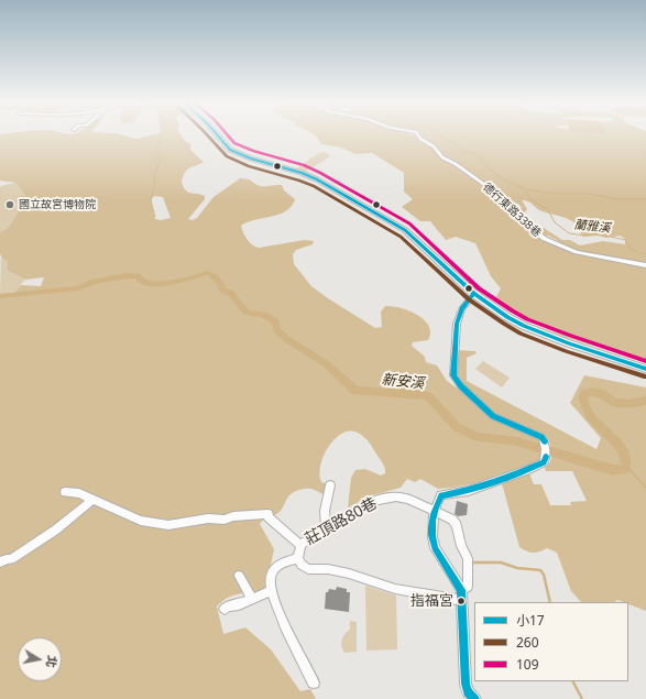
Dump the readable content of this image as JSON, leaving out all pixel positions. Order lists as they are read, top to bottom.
{
  "streets": {
    "street": ["德行東路338巷", "莊頂路80巷"]
  },
  "water": ["蘭雅溪", "新安溪"],
  "places": ["國立故宮博物院", "指福宮"],
  "lines": ["transit line 小17", "transit line 260", "transit line 109"],
  "legend": ["小17", "260", "109"],
  "north": "right"
}
